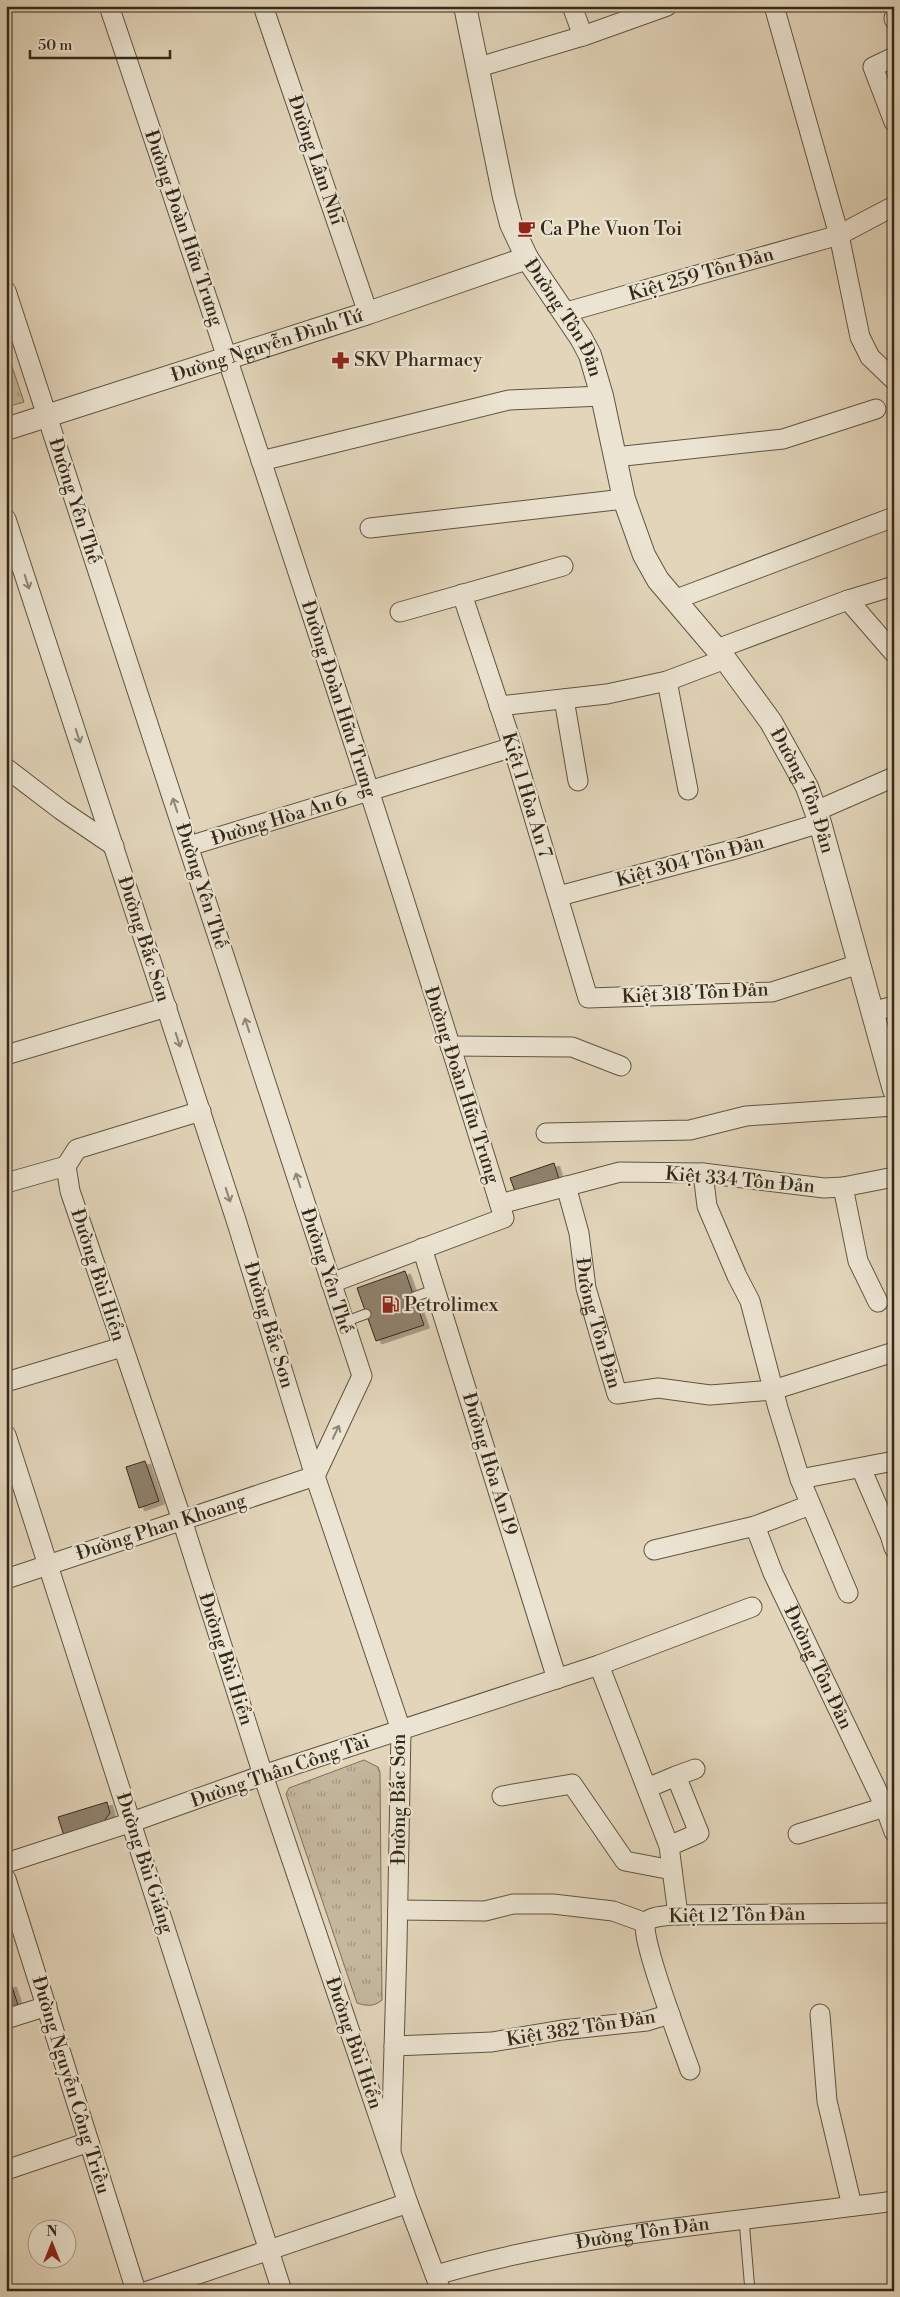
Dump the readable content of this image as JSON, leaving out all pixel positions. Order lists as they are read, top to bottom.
{
  "streets": {
    "street": [
      "Đường Lâm Nhĩ",
      "Đường Đoàn Hữu Trưng",
      "Kiệt 259 Tôn Đản",
      "Đường Tôn Đản",
      "Đường Nguyễn Đình Tứ",
      "Đường Yên Thế",
      "Kiệt 1 Hòa An 7",
      "Đường Hòa An 6",
      "Kiệt 304 Tôn Đản",
      "Đường Bắc Sơn",
      "Kiệt 318 Tôn Đản",
      "Kiệt 334 Tôn Đản",
      "Đường Bùi Hiển",
      "Đường Hòa An 19",
      "Đường Phan Khoang",
      "Đường Thân Công Tài",
      "Đường Bùi Giáng",
      "Kiệt 12 Tôn Đản",
      "Kiệt 382 Tôn Đản",
      "Đường Nguyễn Công Triều"
    ]
  },
  "crossings": [
    ["Đường Lâm Nhĩ", "Đường Nguyễn Đình Tứ"],
    ["Đường Đoàn Hữu Trưng", "Đường Tôn Đản"],
    ["Đường Đoàn Hữu Trưng", "Đường Nguyễn Đình Tứ"],
    ["Đường Đoàn Hữu Trưng", "Đường Yên Thế"],
    ["Đường Đoàn Hữu Trưng", "Đường Hòa An 6"],
    ["Đường Đoàn Hữu Trưng", "Kiệt 334 Tôn Đản"],
    ["Đường Đoàn Hữu Trưng", "Đường Hòa An 19"],
    ["Kiệt 259 Tôn Đản", "Đường Tôn Đản"],
    ["Đường Tôn Đản", "Đường Nguyễn Đình Tứ"],
    ["Đường Tôn Đản", "Kiệt 304 Tôn Đản"],
    ["Đường Tôn Đản", "Kiệt 318 Tôn Đản"],
    ["Đường Tôn Đản", "Kiệt 334 Tôn Đản"],
    ["Đường Tôn Đản", "Đường Bùi Hiển"],
    ["Đường Nguyễn Đình Tứ", "Đường Yên Thế"],
    ["Đường Yên Thế", "Đường Hòa An 6"],
    ["Đường Yên Thế", "Đường Bắc Sơn"],
    ["Đường Yên Thế", "Đường Phan Khoang"],
    ["Kiệt 1 Hòa An 7", "Đường Hòa An 6"],
    ["Kiệt 1 Hòa An 7", "Kiệt 304 Tôn Đản"],
    ["Kiệt 1 Hòa An 7", "Kiệt 318 Tôn Đản"],
    ["Đường Bắc Sơn", "Đường Bùi Hiển"],
    ["Đường Bắc Sơn", "Đường Phan Khoang"],
    ["Đường Bắc Sơn", "Đường Thân Công Tài"],
    ["Đường Bắc Sơn", "Kiệt 382 Tôn Đản"],
    ["Đường Bùi Hiển", "Đường Phan Khoang"],
    ["Đường Bùi Hiển", "Đường Thân Công Tài"],
    ["Đường Hòa An 19", "Đường Thân Công Tài"],
    ["Đường Phan Khoang", "Đường Bùi Giáng"],
    ["Đường Thân Công Tài", "Đường Bùi Giáng"],
    ["Kiệt 12 Tôn Đản", "Kiệt 382 Tôn Đản"]
  ],
  "one_way": ["Đường Yên Thế", "Đường Bắc Sơn"],
  "places": {
    "cafe": ["Ca Phe Vuon Toi"],
    "pharmacy": ["SKV Pharmacy"],
    "fuel station": ["Petrolimex"]
  },
  "scale_bar": "50 m",
  "north": "top"
}
